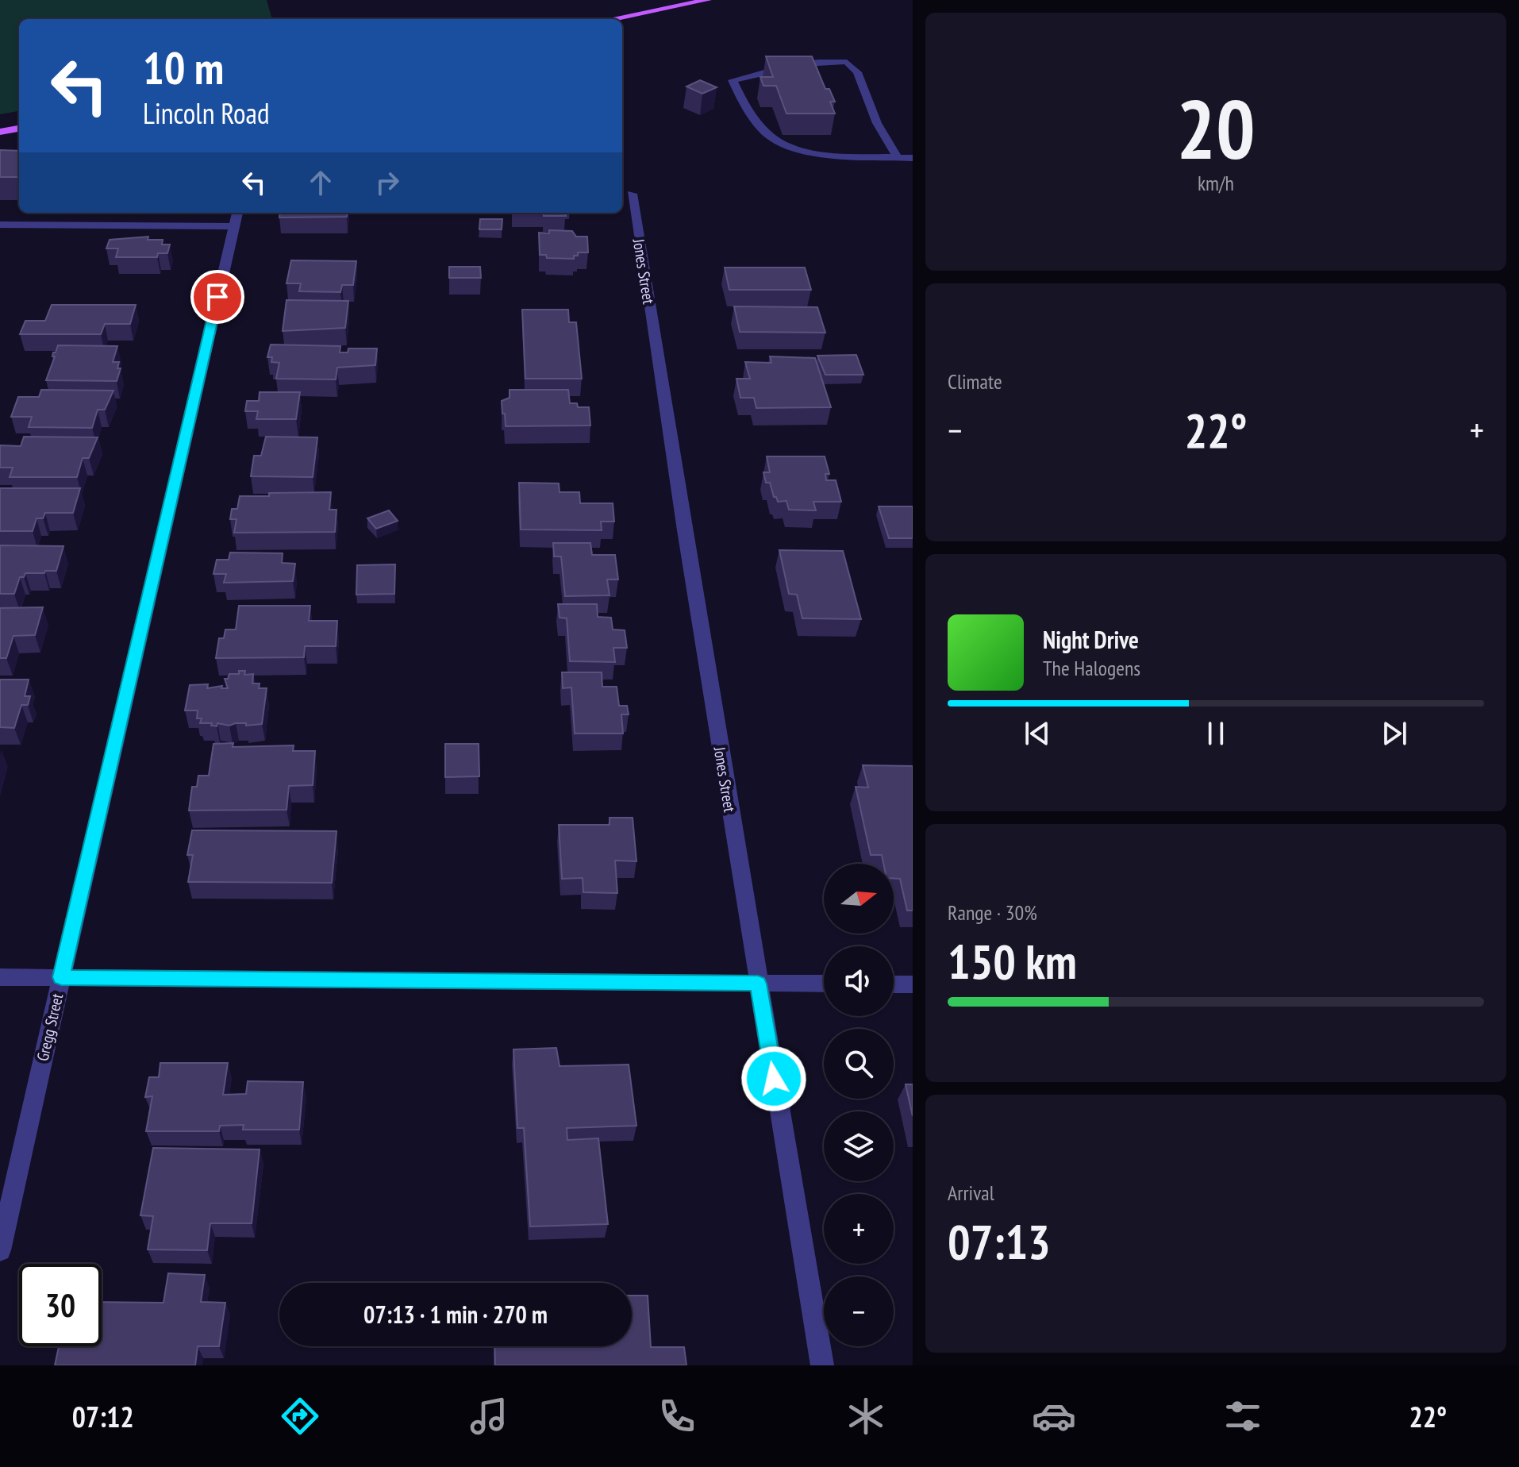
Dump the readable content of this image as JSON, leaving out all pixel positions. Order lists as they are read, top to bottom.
{
  "streets": {
    "street": ["Jones Street", "Gregg Street"]
  },
  "north": "right",
  "page": {
    "tile": [
      ["20", "km/h"],
      "Climate",
      ["Range · 30%", "150 km"],
      ["Arrival", "07:13"]
    ],
    "turn": ["10 m", "Lincoln Road"],
    "heat": ["−", "22°", "+"],
    "song": ["Night Drive", "The Halogens"],
    "map_buttons": ["+", "−"],
    "limit": "30",
    "trip": "07:13 · 1 min · 270 m",
    "tabs": ["07:12", "22°"]
  }
}
